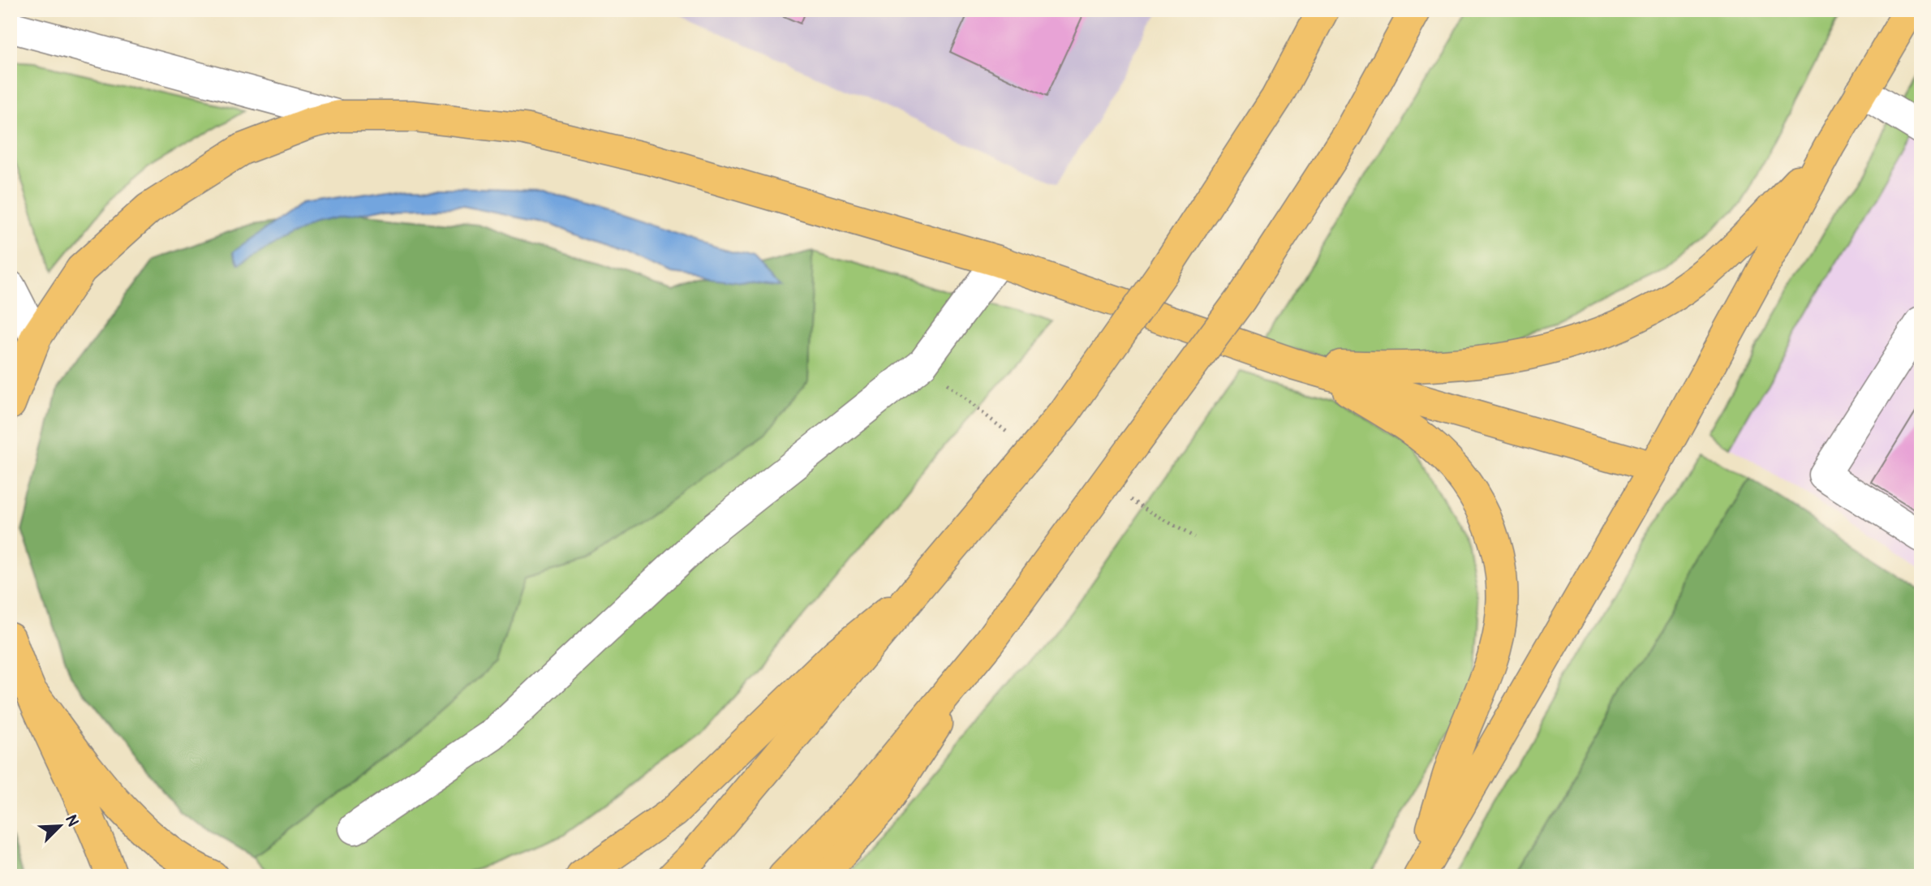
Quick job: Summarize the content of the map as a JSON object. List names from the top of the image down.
{
  "north": "top right"
}
